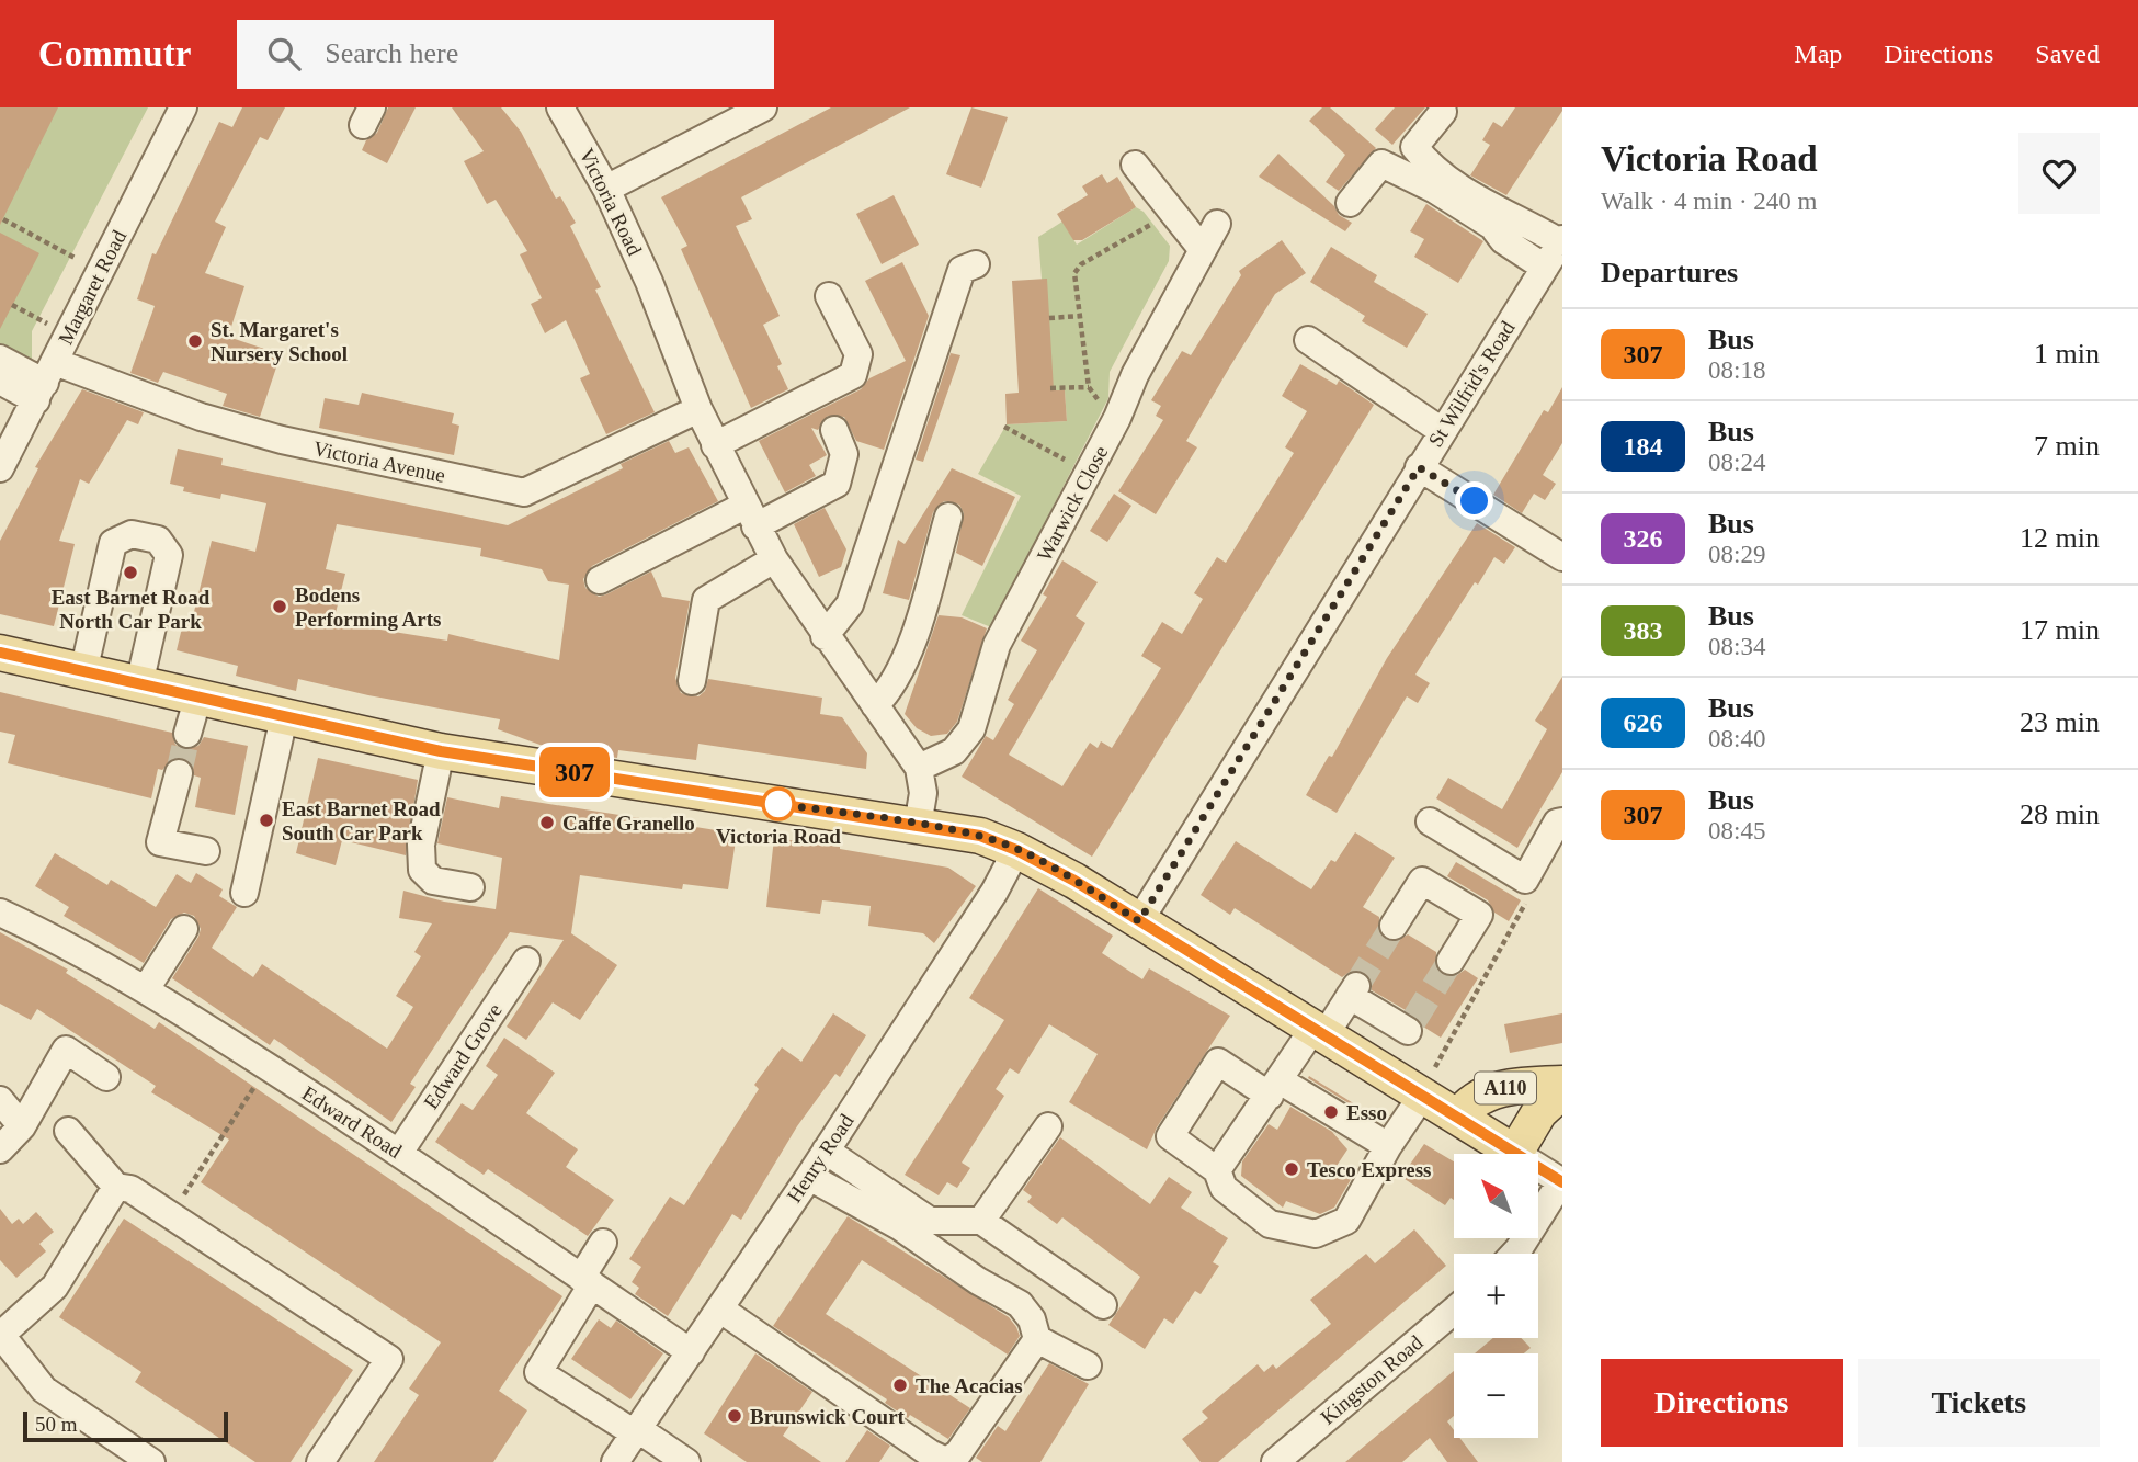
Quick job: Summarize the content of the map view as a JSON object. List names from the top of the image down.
{
  "streets": {
    "main road": ["A110"],
    "street": [
      "Victoria Road",
      "Margaret Road",
      "St Wilfrid's Road",
      "Victoria Avenue",
      "Warwick Close",
      "Edward Grove",
      "Edward Road",
      "Henry Road",
      "Kingston Road"
    ]
  },
  "crossings": [
    ["Victoria Road", "Victoria Avenue"],
    ["Victoria Road", "Warwick Close"],
    ["Margaret Road", "Victoria Avenue"],
    ["St Wilfrid's Road", "A110"],
    ["Edward Grove", "Edward Road"],
    ["A110", "Henry Road"],
    ["Edward Road", "Henry Road"]
  ],
  "places": [
    "St. Margaret's Nursery School",
    "East Barnet Road North Car Park",
    "Bodens Performing Arts",
    "Victoria Road",
    "East Barnet Road South Car Park",
    "Caffe Granello",
    "Esso",
    "Tesco Express",
    "The Acacias",
    "Brunswick Court"
  ],
  "lines": ["bus line 307"],
  "scale_bar": "50 m",
  "north": "top left",
  "page": {
    "header": "Commutr",
    "search": "Search here",
    "nav": ["Map", "Directions", "Saved"],
    "on_map": "307",
    "heading": [
      ["Victoria Road", "Walk · 4 min · 240 m"],
      "Departures"
    ],
    "list": [
      {
        "mark": "307",
        "name": "Bus",
        "note": "08:18",
        "value": "1 min"
      },
      {
        "mark": "184",
        "name": "Bus",
        "note": "08:24",
        "value": "7 min"
      },
      {
        "mark": "326",
        "name": "Bus",
        "note": "08:29",
        "value": "12 min"
      },
      {
        "mark": "383",
        "name": "Bus",
        "note": "08:34",
        "value": "17 min"
      },
      {
        "mark": "626",
        "name": "Bus",
        "note": "08:40",
        "value": "23 min"
      },
      {
        "mark": "307",
        "name": "Bus",
        "note": "08:45",
        "value": "28 min"
      }
    ],
    "map_buttons": ["+", "−"],
    "buttons": ["Directions", "Tickets"],
    "scale": "50 m"
  }
}
